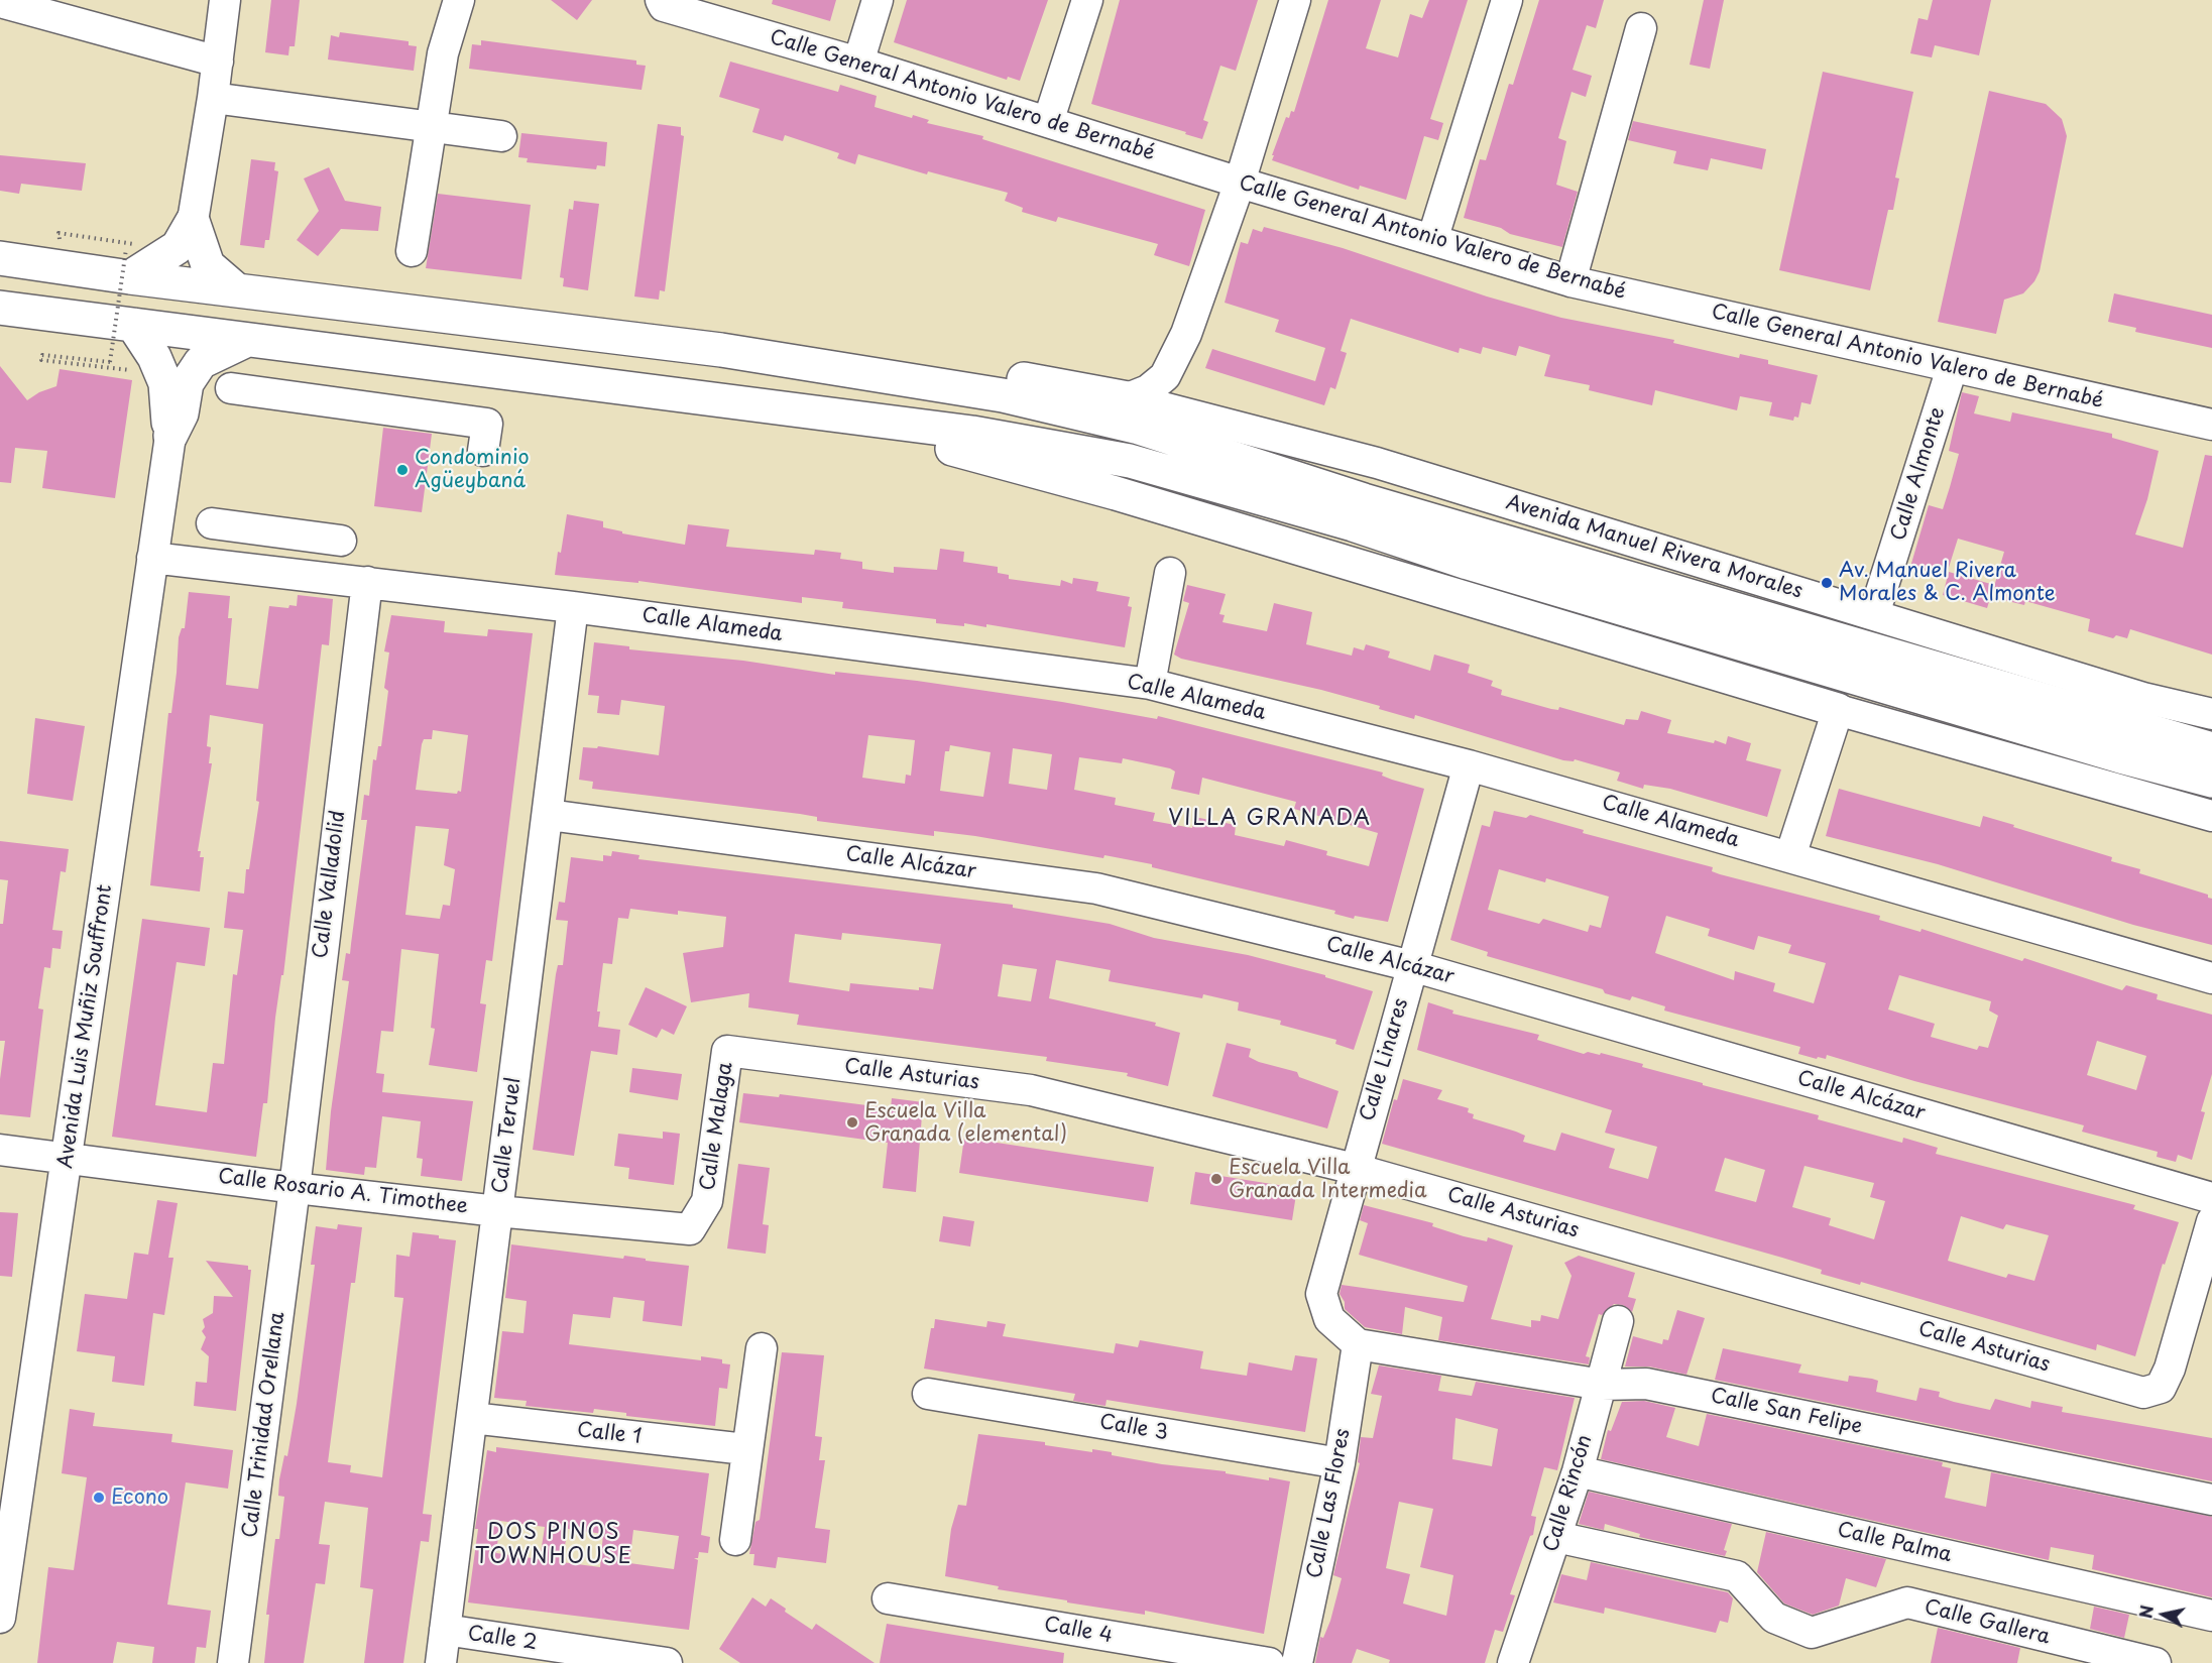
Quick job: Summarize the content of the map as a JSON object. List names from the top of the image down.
{
  "streets": {
    "street": [
      "Calle General Antonio Valero de Bernabé",
      "Calle Almonte",
      "Avenida Manuel Rivera Morales",
      "Calle Alameda",
      "Calle Alcázar",
      "Calle Valladolid",
      "Avenida Luis Muñiz Souffront",
      "Calle Linares",
      "Calle Asturias",
      "Calle Malaga",
      "Calle Teruel",
      "Calle Rosario A. Timothee",
      "Calle San Felipe",
      "Calle Trinidad Orellana",
      "Calle 3",
      "Calle 1",
      "Calle Rincón",
      "Calle Las Flores",
      "Calle Palma",
      "Calle Gallera",
      "Calle 4",
      "Calle 2"
    ]
  },
  "crossings": [
    ["Calle General Antonio Valero de Bernabé", "Calle Almonte"],
    ["Calle Almonte", "Avenida Manuel Rivera Morales"],
    ["Calle Alameda", "Calle Valladolid"],
    ["Calle Alameda", "Avenida Luis Muñiz Souffront"],
    ["Calle Alameda", "Calle Linares"],
    ["Calle Alameda", "Calle Teruel"],
    ["Calle Alcázar", "Calle Linares"],
    ["Calle Alcázar", "Calle Teruel"],
    ["Calle Valladolid", "Calle Rosario A. Timothee"],
    ["Calle Valladolid", "Calle Trinidad Orellana"],
    ["Avenida Luis Muñiz Souffront", "Calle Rosario A. Timothee"],
    ["Calle Linares", "Calle Asturias"],
    ["Calle Linares", "Calle San Felipe"],
    ["Calle Linares", "Calle Las Flores"],
    ["Calle Asturias", "Calle Malaga"],
    ["Calle Malaga", "Calle Rosario A. Timothee"],
    ["Calle Teruel", "Calle Rosario A. Timothee"],
    ["Calle Teruel", "Calle 1"],
    ["Calle Teruel", "Calle 2"],
    ["Calle Rosario A. Timothee", "Calle Trinidad Orellana"],
    ["Calle San Felipe", "Calle Rincón"],
    ["Calle San Felipe", "Calle Las Flores"],
    ["Calle 3", "Calle Las Flores"],
    ["Calle Rincón", "Calle Palma"],
    ["Calle Rincón", "Calle Gallera"]
  ],
  "districts": ["VILLA GRANADA", "DOS PINOS TOWNHOUSE"],
  "places": [
    "Condominio Agüeybaná",
    "Av. Manuel Rivera Morales & C. Almonte",
    "Escuela Villa Granada (elemental)",
    "Escuela Villa Granada Intermedia",
    "Econo"
  ],
  "north": "left"
}
